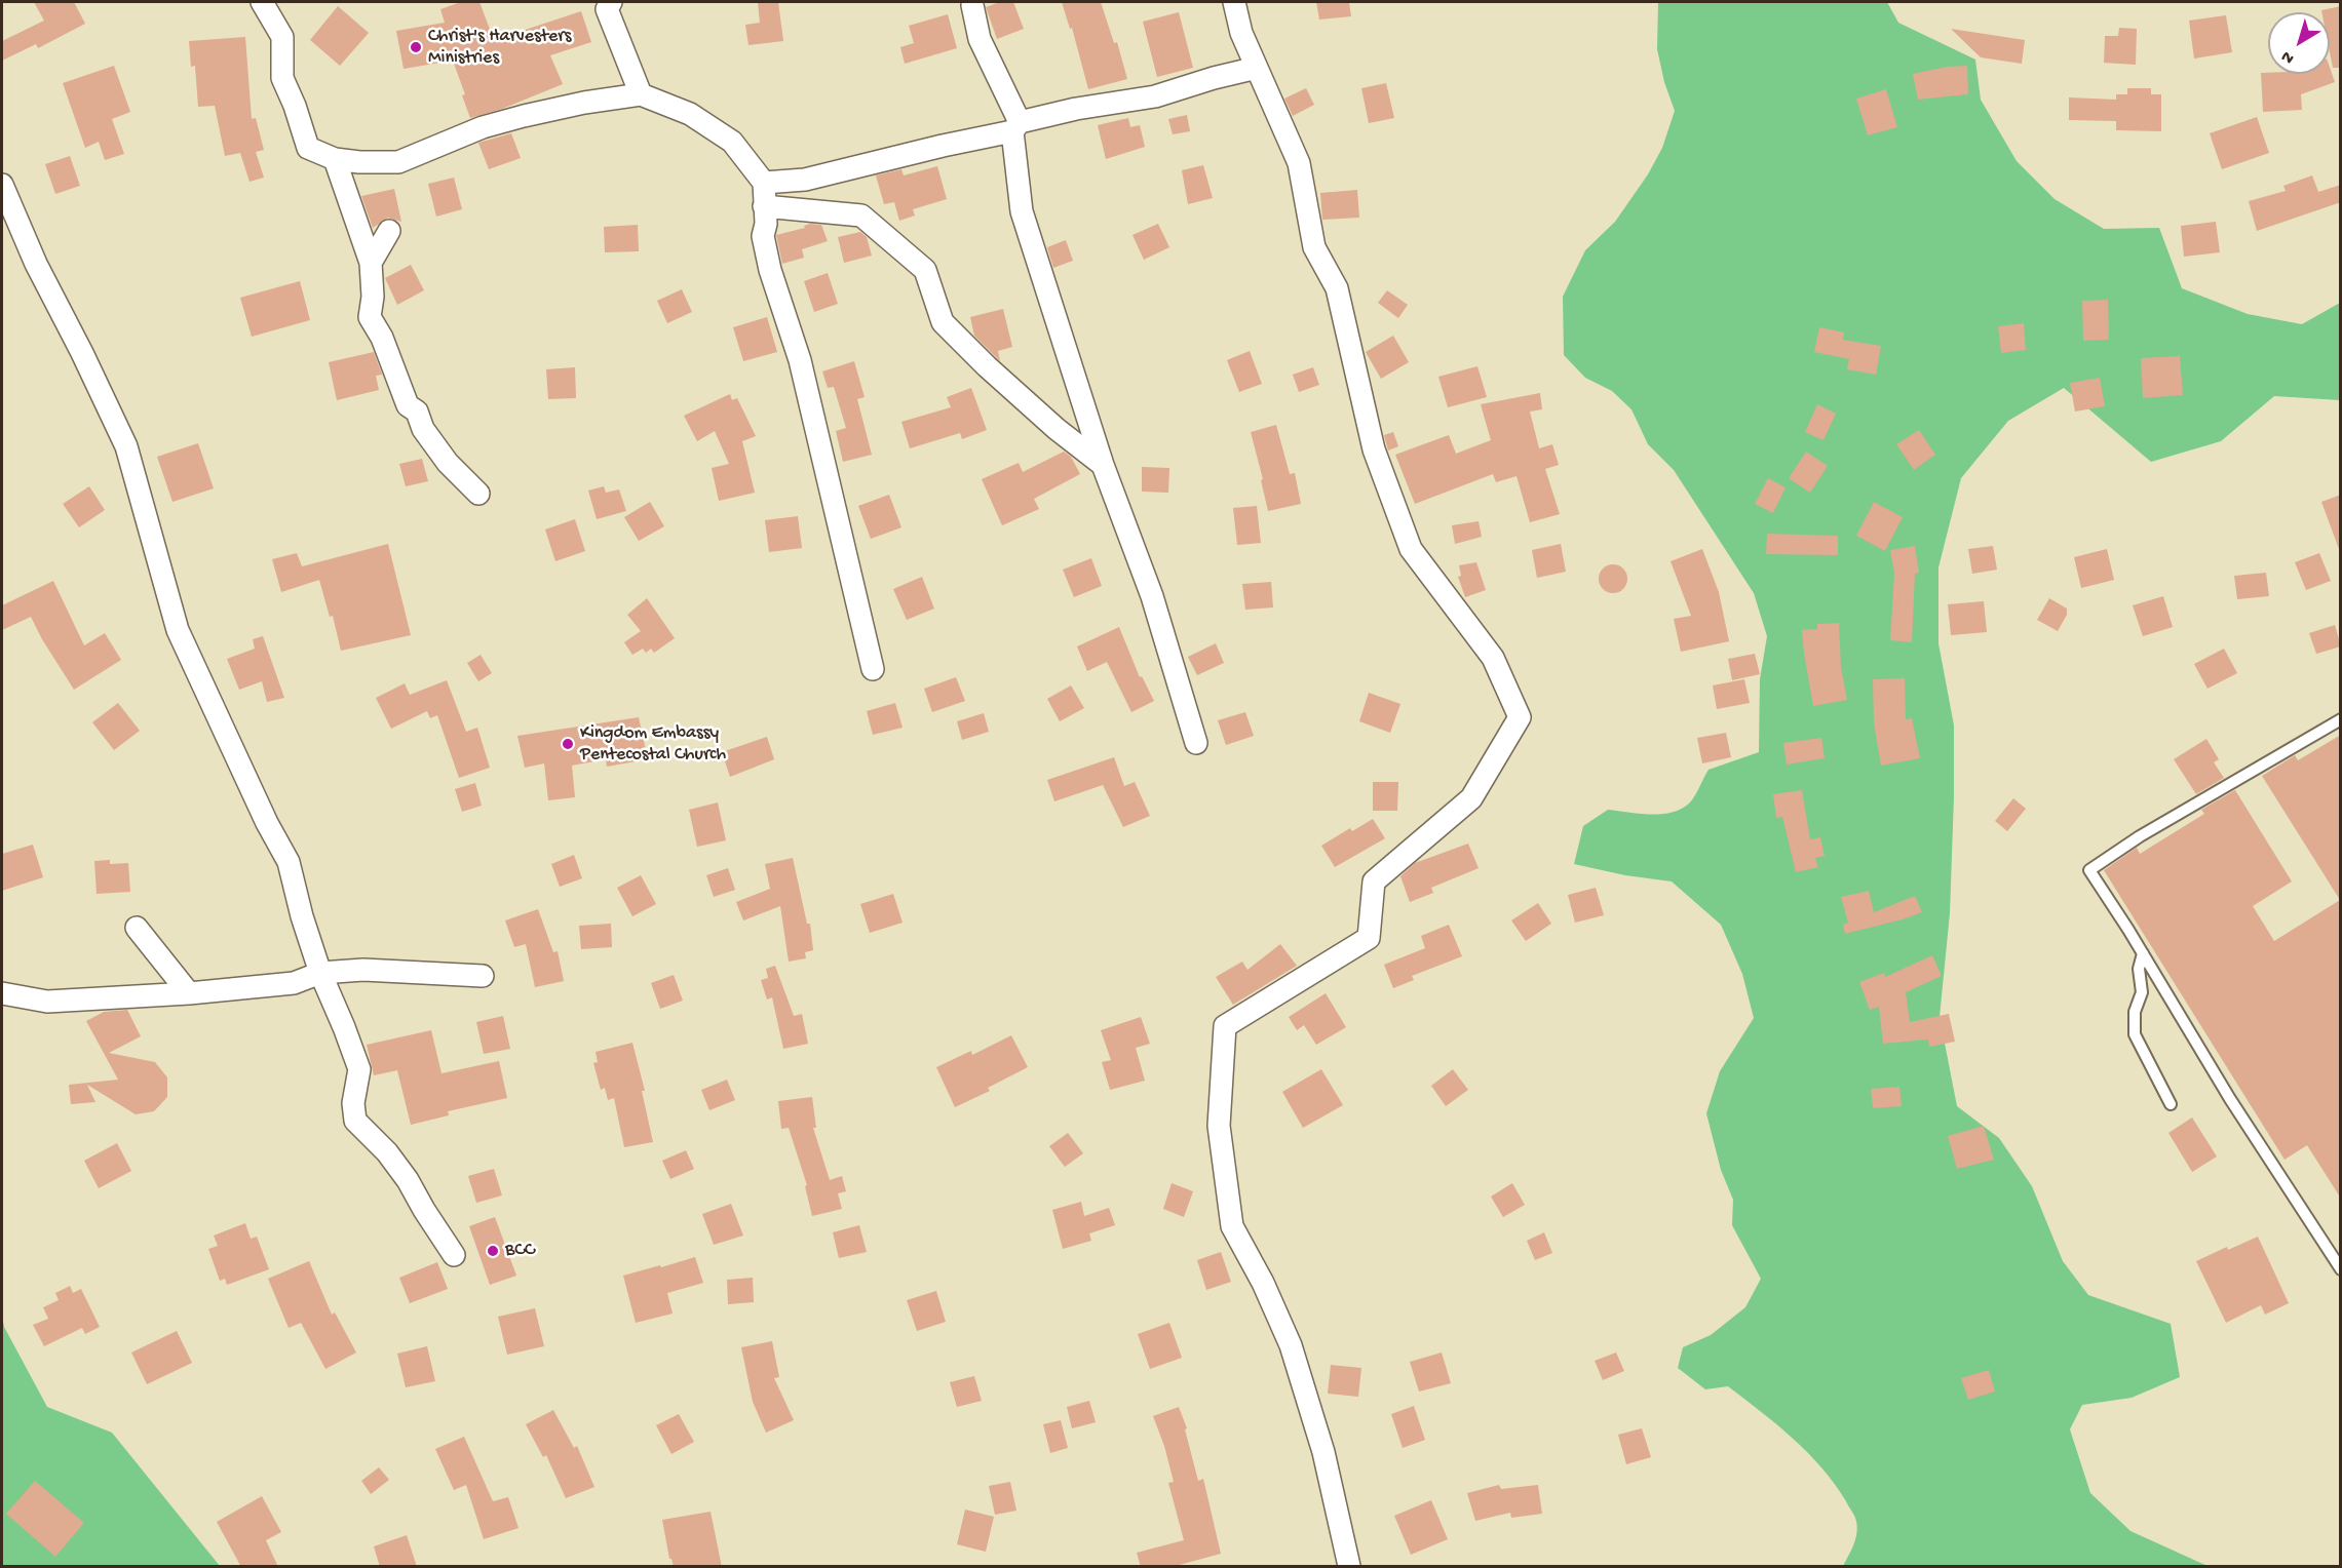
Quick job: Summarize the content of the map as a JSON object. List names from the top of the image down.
{
  "places": ["Christ's Harvesters Ministries", "Kingdom Embassy Pentecostal Church", "BCC"],
  "north": "bottom left"
}
